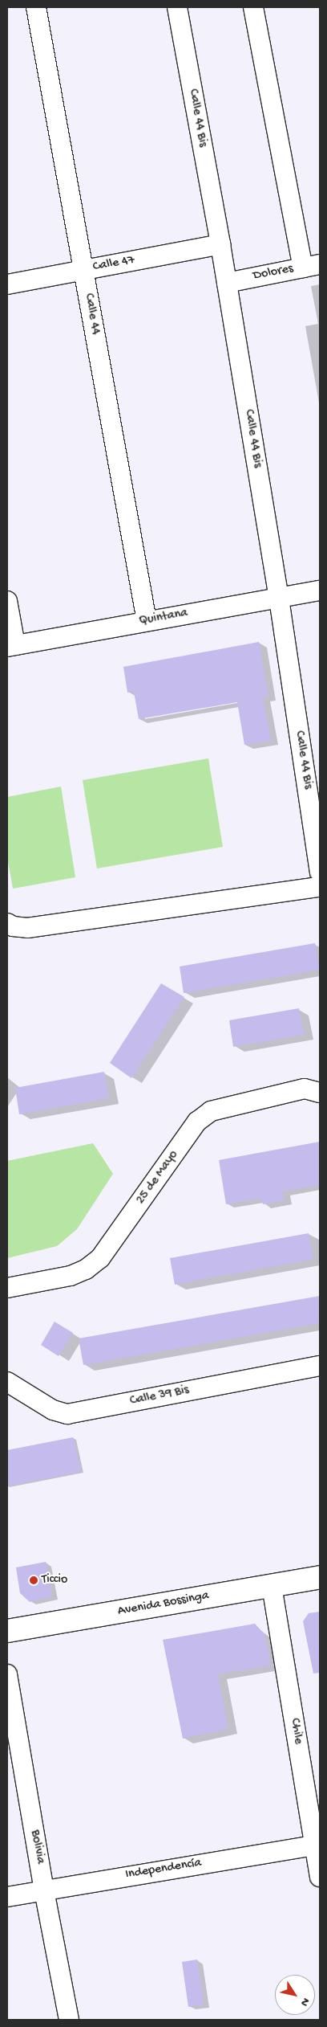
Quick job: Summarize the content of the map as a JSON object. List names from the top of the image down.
{
  "streets": {
    "main road": ["Avenida Bossinga"],
    "street": [
      "Calle 44 Bis",
      "Calle 47",
      "Dolores",
      "Calle 44",
      "Quintana",
      "25 de Mayo",
      "Calle 39 Bis",
      "Chile",
      "Bolivia",
      "Independencía"
    ]
  },
  "crossings": [
    ["Calle 44 Bis", "Calle 47"],
    ["Calle 44 Bis", "Dolores"],
    ["Calle 44 Bis", "Quintana"],
    ["Calle 47", "Calle 44"],
    ["Calle 44", "Quintana"],
    ["Avenida Bossinga", "Chile"],
    ["Chile", "Independencía"],
    ["Bolivia", "Independencía"]
  ],
  "places": ["Ticcio"],
  "north": "bottom right"
}
